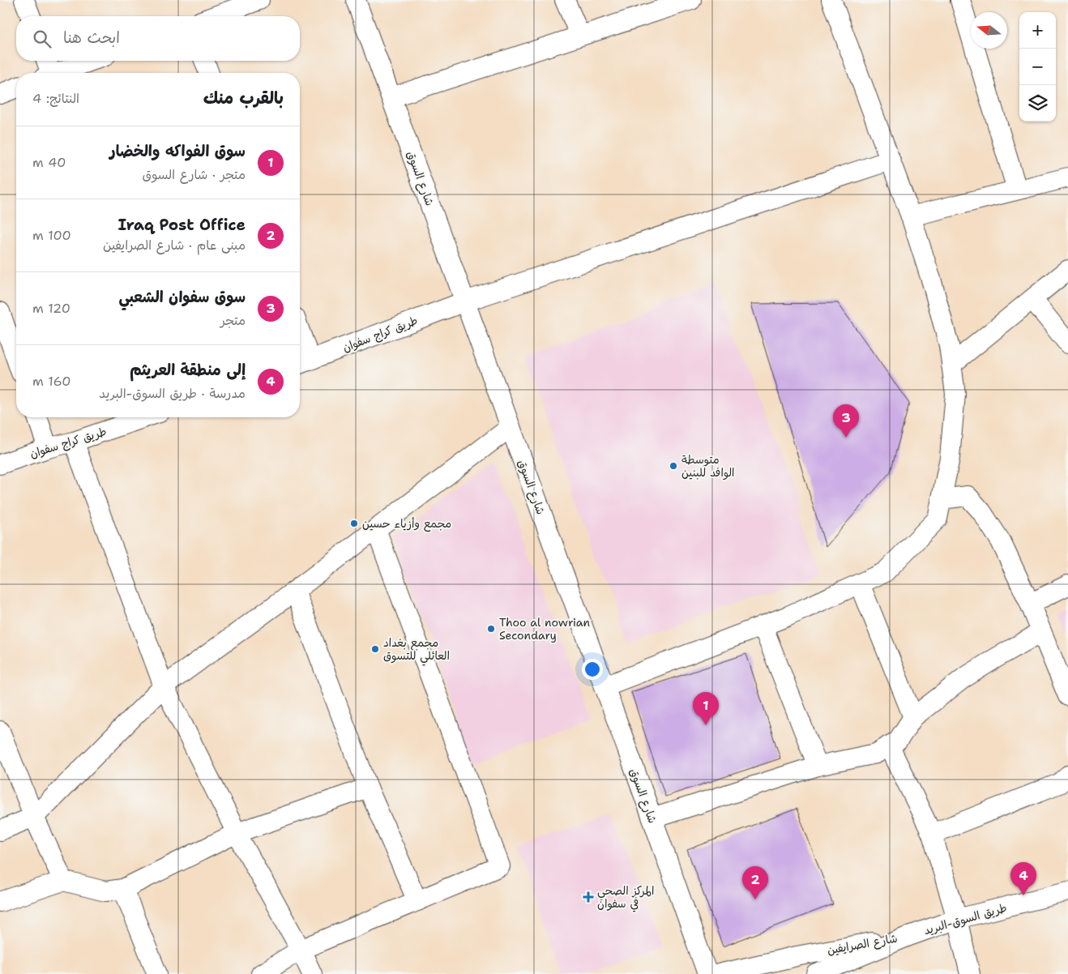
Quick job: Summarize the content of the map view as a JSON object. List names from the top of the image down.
{
  "streets": {
    "street": [
      "شارع السوق",
      "طريق كراج سفوان",
      "طريق السوق-البريد",
      "شارع الصرايفين"
    ]
  },
  "crossings": [
    ["شارع السوق", "طريق كراج سفوان"],
    ["طريق السوق-البريد", "شارع الصرايفين"]
  ],
  "places": {
    "other": [
      "متوسطة الوافد للبنين",
      "مجمع وأزياء حسين",
      "Thoo al nowrian Secondary",
      "مجمع بغداد العائلي للتسوق"
    ],
    "health": ["المركز الصحي في سفوان"]
  },
  "north": "left",
  "page": {
    "map_buttons": ["+", "−"],
    "search": "ابحث هنا",
    "heading": ["بالقرب منك", "النتائج: 4"],
    "list": [
      {
        "mark": "1",
        "name": "سوق الفواكه والخضار",
        "note": "متجر · شارع السوق",
        "value": "40 m"
      },
      {
        "mark": "2",
        "name": "Iraq Post Office",
        "note": "مبنى عام · شارع الصرايفين",
        "value": "100 m"
      },
      {
        "mark": "3",
        "name": "سوق سفوان الشعبي",
        "note": "متجر",
        "value": "120 m"
      },
      {
        "mark": "4",
        "name": "إلى منطقة العريثم",
        "note": "مدرسة · طريق السوق-البريد",
        "value": "160 m"
      }
    ],
    "pins": [
      "3",
      "1",
      "4",
      "2"
    ]
  }
}
